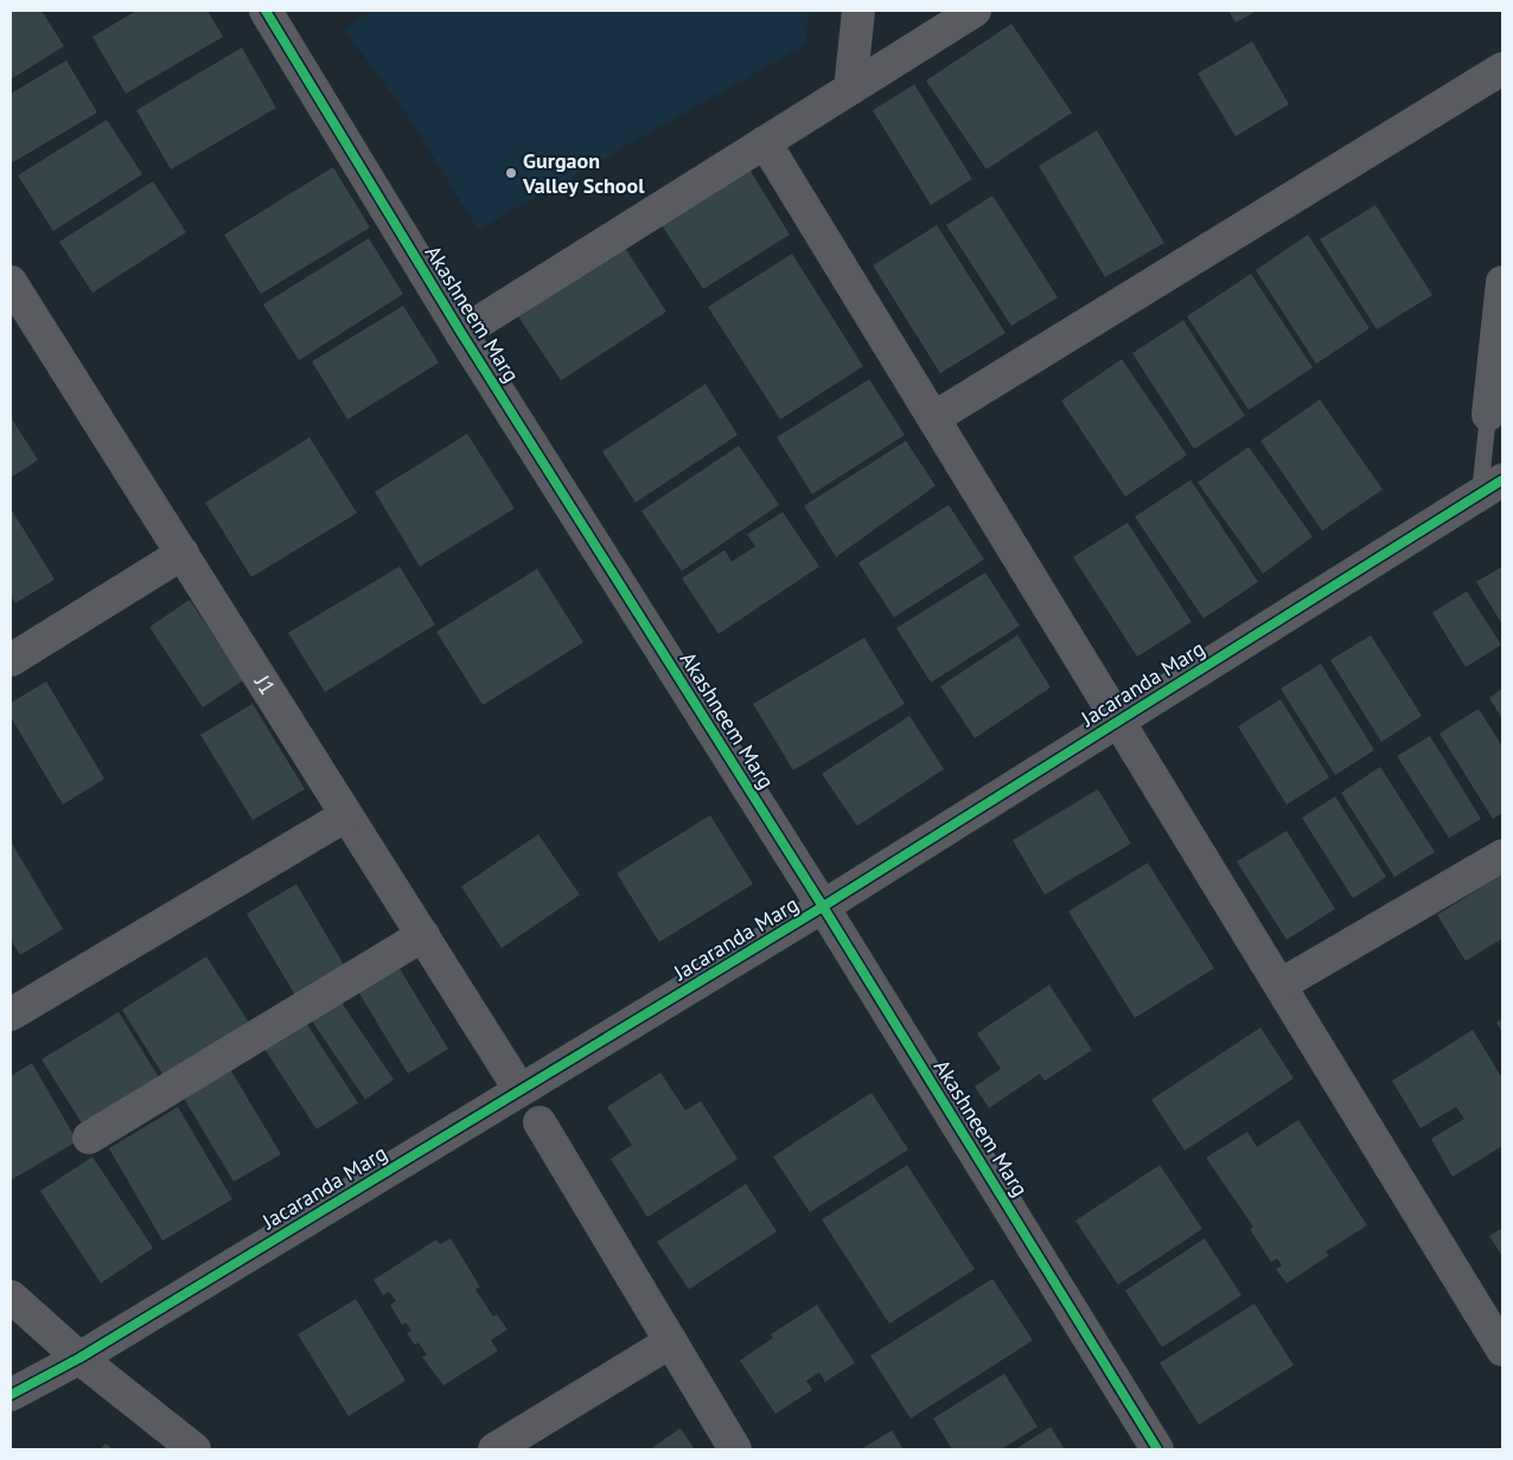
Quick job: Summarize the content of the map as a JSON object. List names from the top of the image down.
{
  "streets": {
    "street": ["Akashneem Marg", "Jacaranda Marg", "J1"]
  },
  "crossings": [
    ["Akashneem Marg", "Jacaranda Marg"],
    ["Jacaranda Marg", "J1"]
  ],
  "places": ["Gurgaon Valley School"]
}
